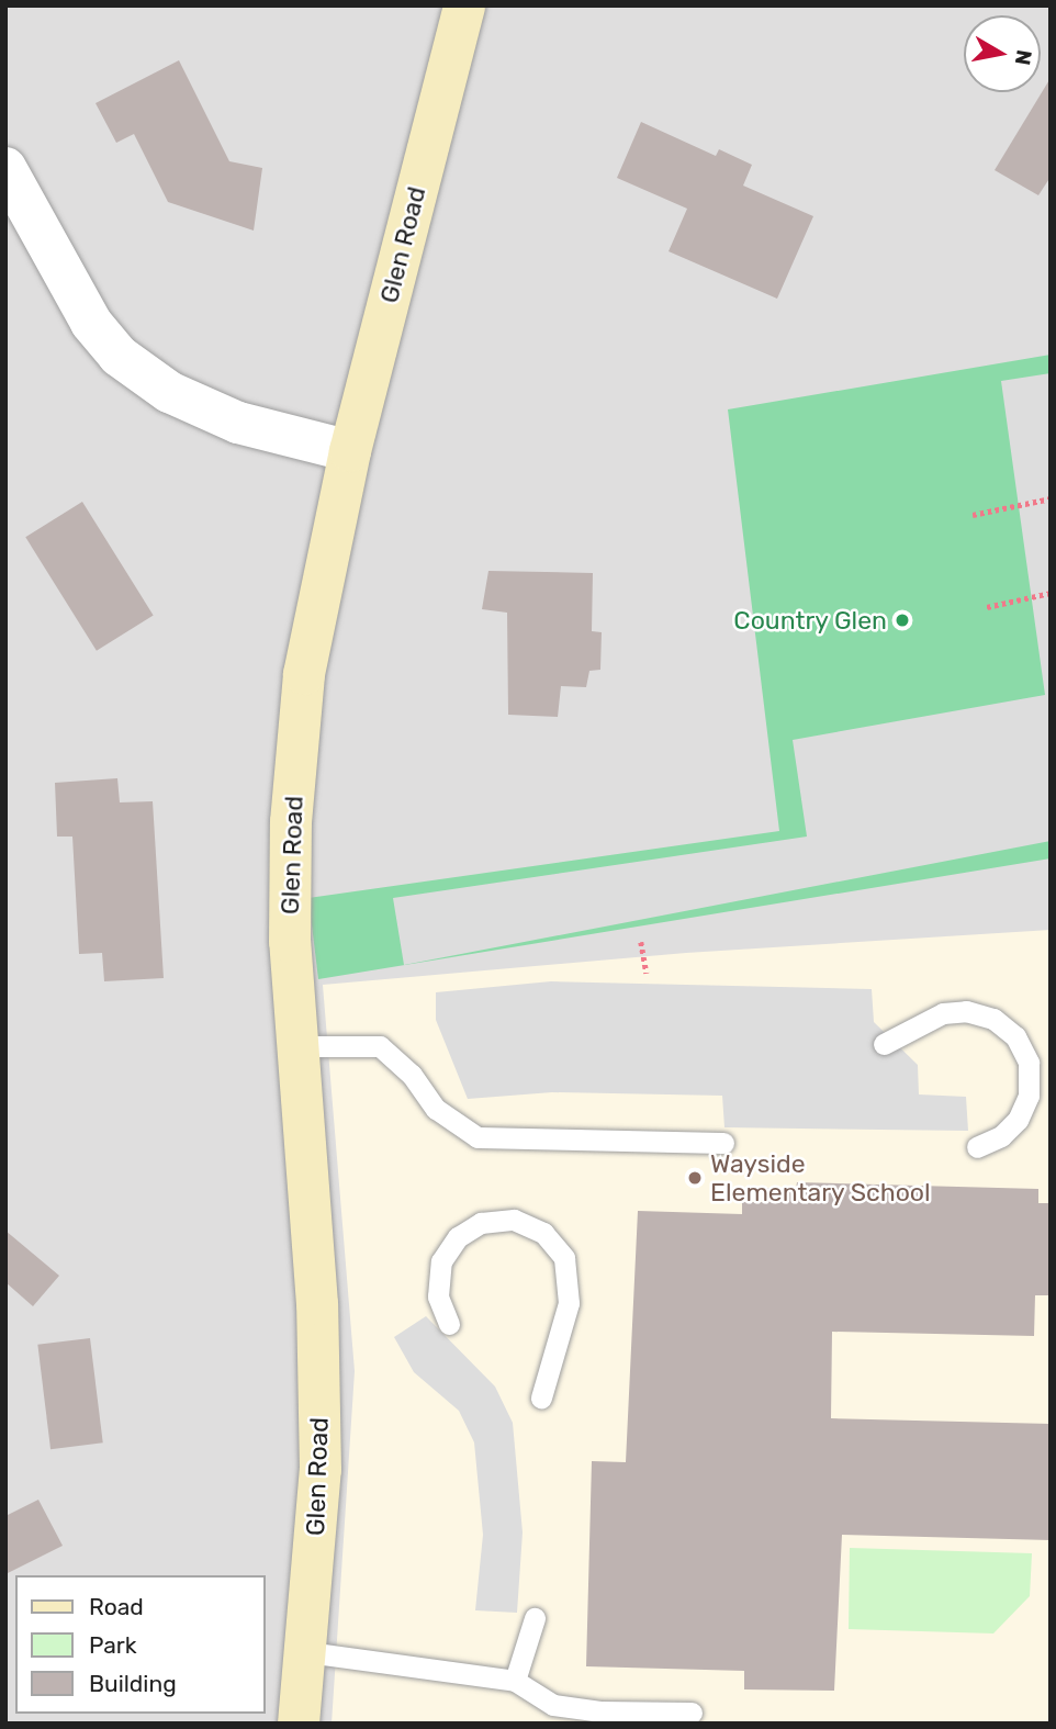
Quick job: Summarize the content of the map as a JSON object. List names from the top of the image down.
{
  "streets": {
    "main road": ["Glen Road"]
  },
  "places": ["Country Glen", "Wayside Elementary School"],
  "legend": ["Road", "Park", "Building"],
  "north": "right"
}
